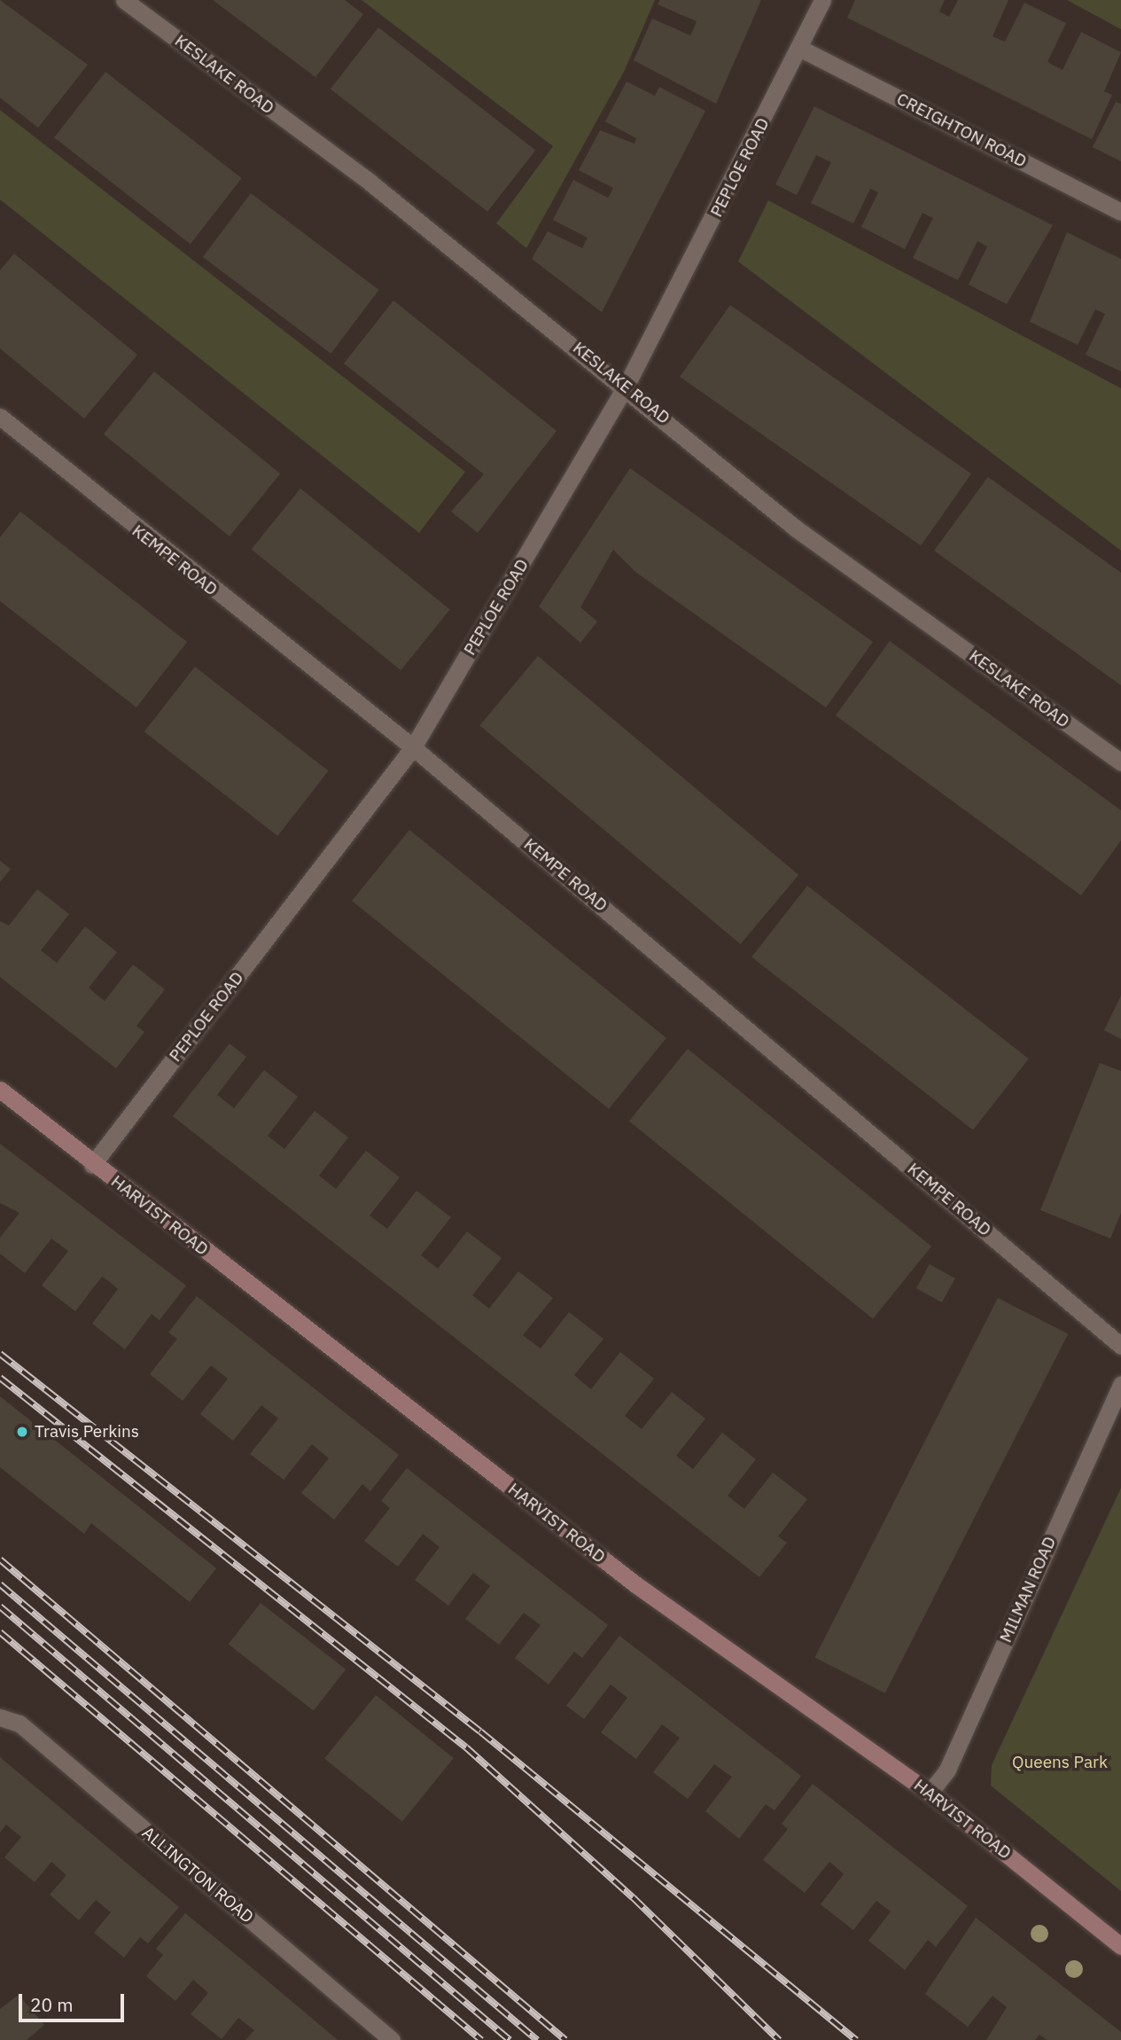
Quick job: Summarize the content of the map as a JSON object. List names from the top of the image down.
{
  "streets": {
    "main road": ["HARVIST ROAD"],
    "street": [
      "KESLAKE ROAD",
      "CREIGHTON ROAD",
      "PEPLOE ROAD",
      "KEMPE ROAD",
      "MILMAN ROAD",
      "ALLINGTON ROAD"
    ]
  },
  "crossings": [
    ["KESLAKE ROAD", "PEPLOE ROAD"],
    ["CREIGHTON ROAD", "PEPLOE ROAD"],
    ["PEPLOE ROAD", "KEMPE ROAD"],
    ["PEPLOE ROAD", "HARVIST ROAD"],
    ["HARVIST ROAD", "MILMAN ROAD"]
  ],
  "parks": ["Queens Park"],
  "places": ["Travis Perkins"],
  "scale_bar": "20 m"
}
